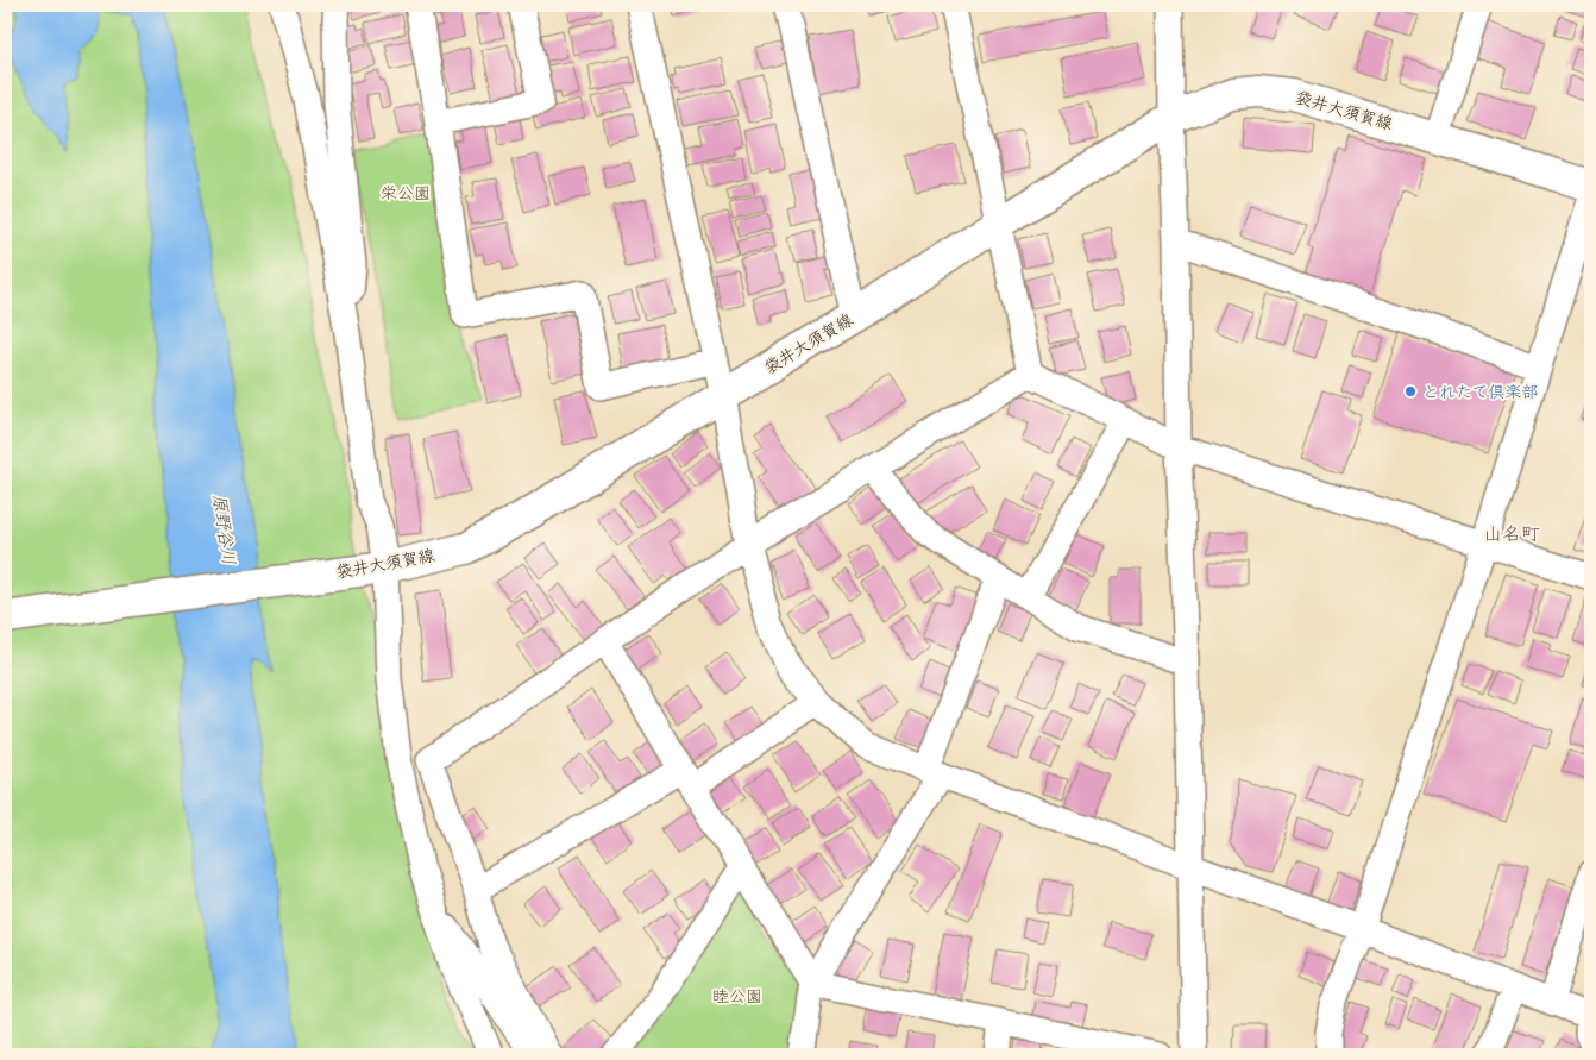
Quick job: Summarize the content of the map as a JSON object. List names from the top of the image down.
{
  "streets": {
    "main road": ["袋井大須賀線"]
  },
  "districts": ["山名町"],
  "water": ["原野谷川"],
  "parks": ["栄公園", "睦公園"],
  "places": ["とれたて倶楽部"]
}
